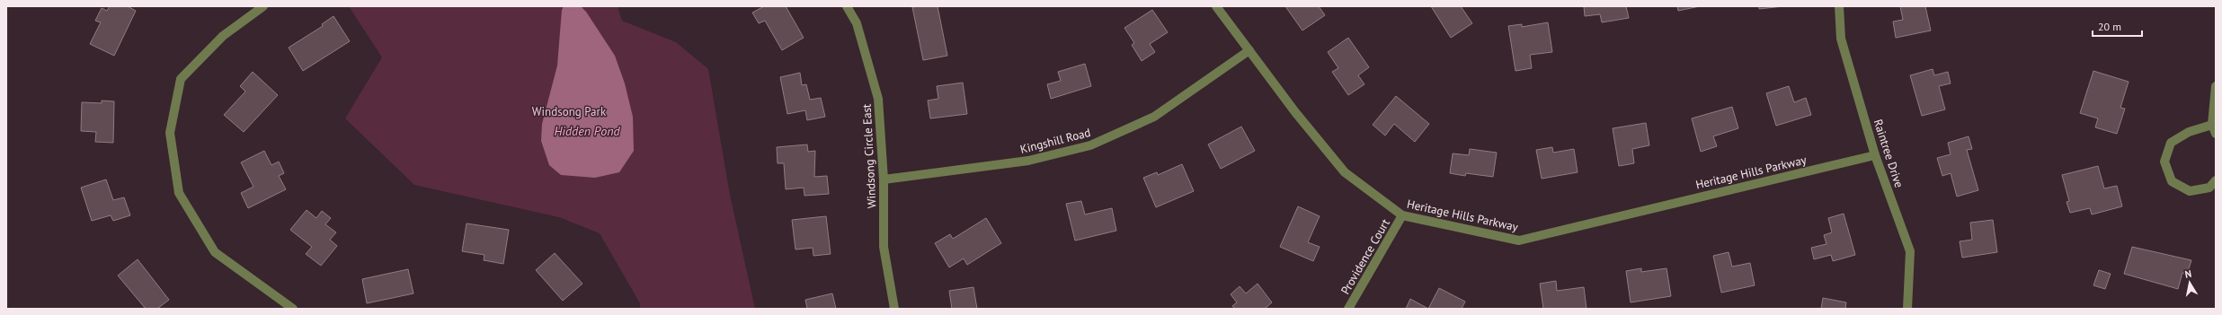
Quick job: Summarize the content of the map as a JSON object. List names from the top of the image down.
{
  "streets": {
    "street": [
      "Kingshill Road",
      "Raintree Drive",
      "Windsong Circle East",
      "Heritage Hills Parkway",
      "Providence Court"
    ]
  },
  "crossings": [
    ["Kingshill Road", "Windsong Circle East"],
    ["Kingshill Road", "Heritage Hills Parkway"],
    ["Raintree Drive", "Heritage Hills Parkway"],
    ["Heritage Hills Parkway", "Providence Court"]
  ],
  "water": ["Hidden Pond"],
  "parks": ["Windsong Park"],
  "scale_bar": "20 m",
  "north": "top"
}
